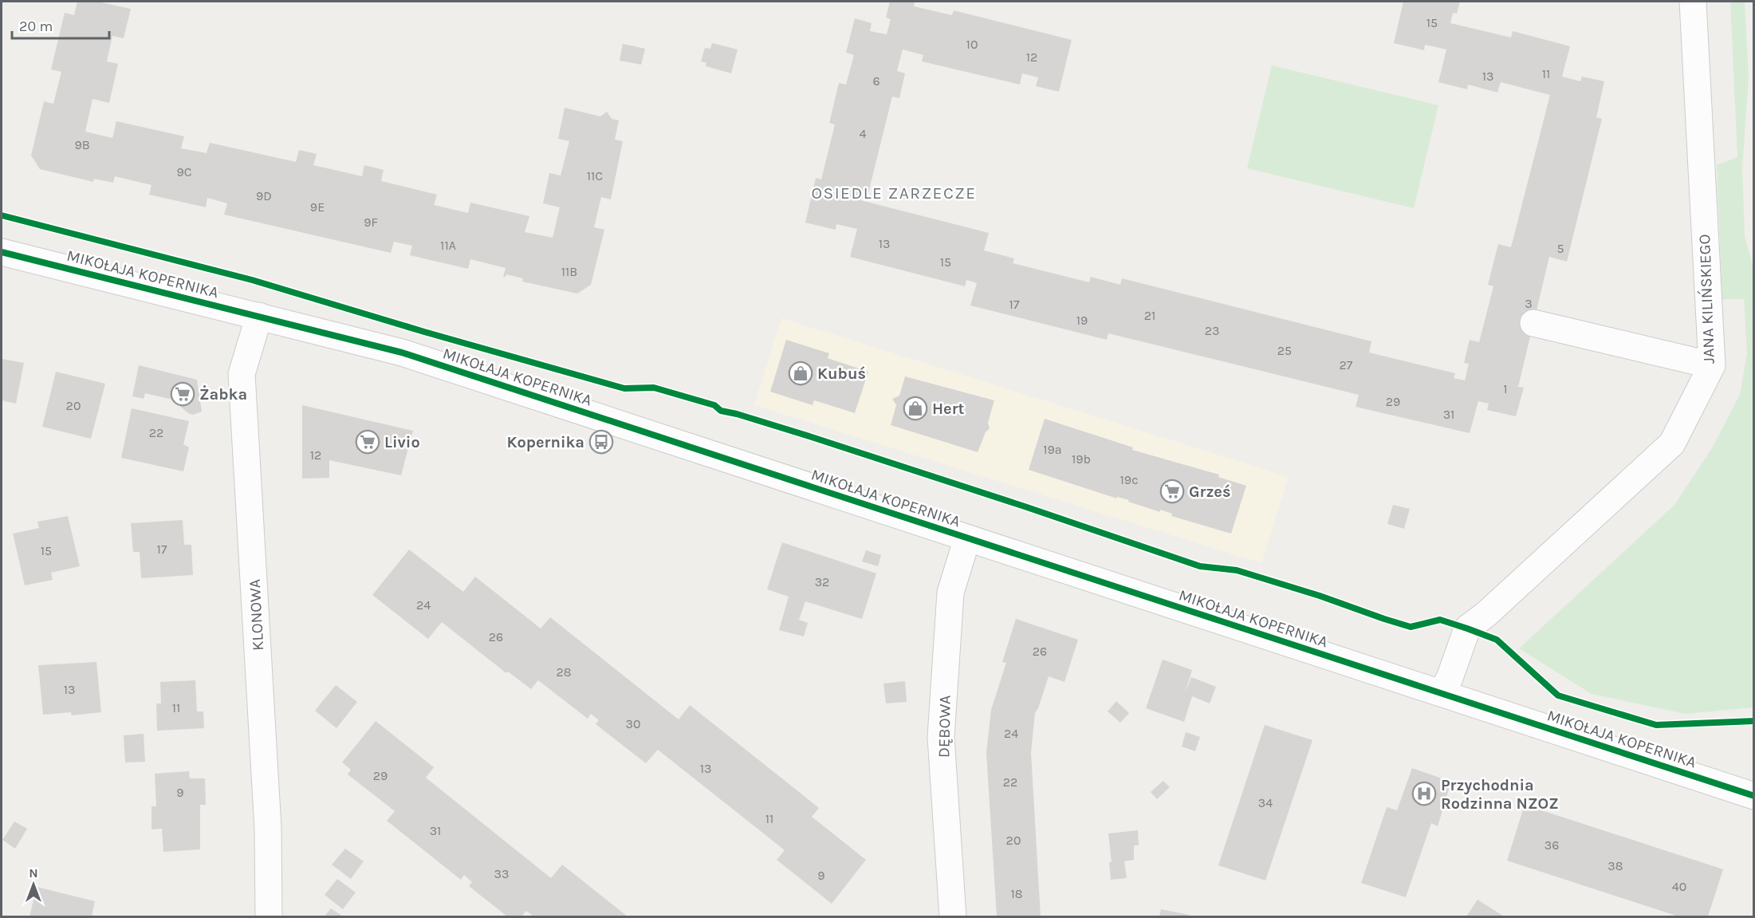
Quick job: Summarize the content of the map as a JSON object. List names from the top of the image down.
{
  "streets": {
    "street": [
      "MIKOŁAJA KOPERNIKA",
      "JANA KILIŃSKIEGO",
      "KLONOWA",
      "DĘBOWA"
    ]
  },
  "crossings": [
    ["MIKOŁAJA KOPERNIKA", "JANA KILIŃSKIEGO"],
    ["MIKOŁAJA KOPERNIKA", "KLONOWA"],
    ["MIKOŁAJA KOPERNIKA", "DĘBOWA"]
  ],
  "districts": ["OSIEDLE ZARZECZE"],
  "places": {
    "shop": ["Kubuś", "Hert"],
    "supermarket": ["Żabka", "Livio", "Grześ"],
    "bus stop": ["Kopernika"],
    "hospital": ["Przychodnia Rodzinna NZOZ"]
  },
  "house_numbers": [
    "15",
    "10",
    "12",
    "11",
    "13",
    "6",
    "4",
    "9B",
    "9C",
    "11C",
    "9D",
    "9E",
    "9F",
    "13",
    "11A",
    "5",
    "15",
    "11B",
    "3",
    "17",
    "21",
    "19",
    "23",
    "25",
    "27",
    "1",
    "29",
    "20",
    "31",
    "22",
    "19a",
    "12",
    "19b",
    "19c",
    "17",
    "15",
    "32",
    "24",
    "26",
    "26",
    "28",
    "13",
    "11",
    "30",
    "24",
    "13",
    "29",
    "22",
    "9",
    "34",
    "11",
    "31",
    "20",
    "36",
    "38",
    "33",
    "9",
    "40",
    "18"
  ],
  "scale_bar": "20 m",
  "north": "top"
}
